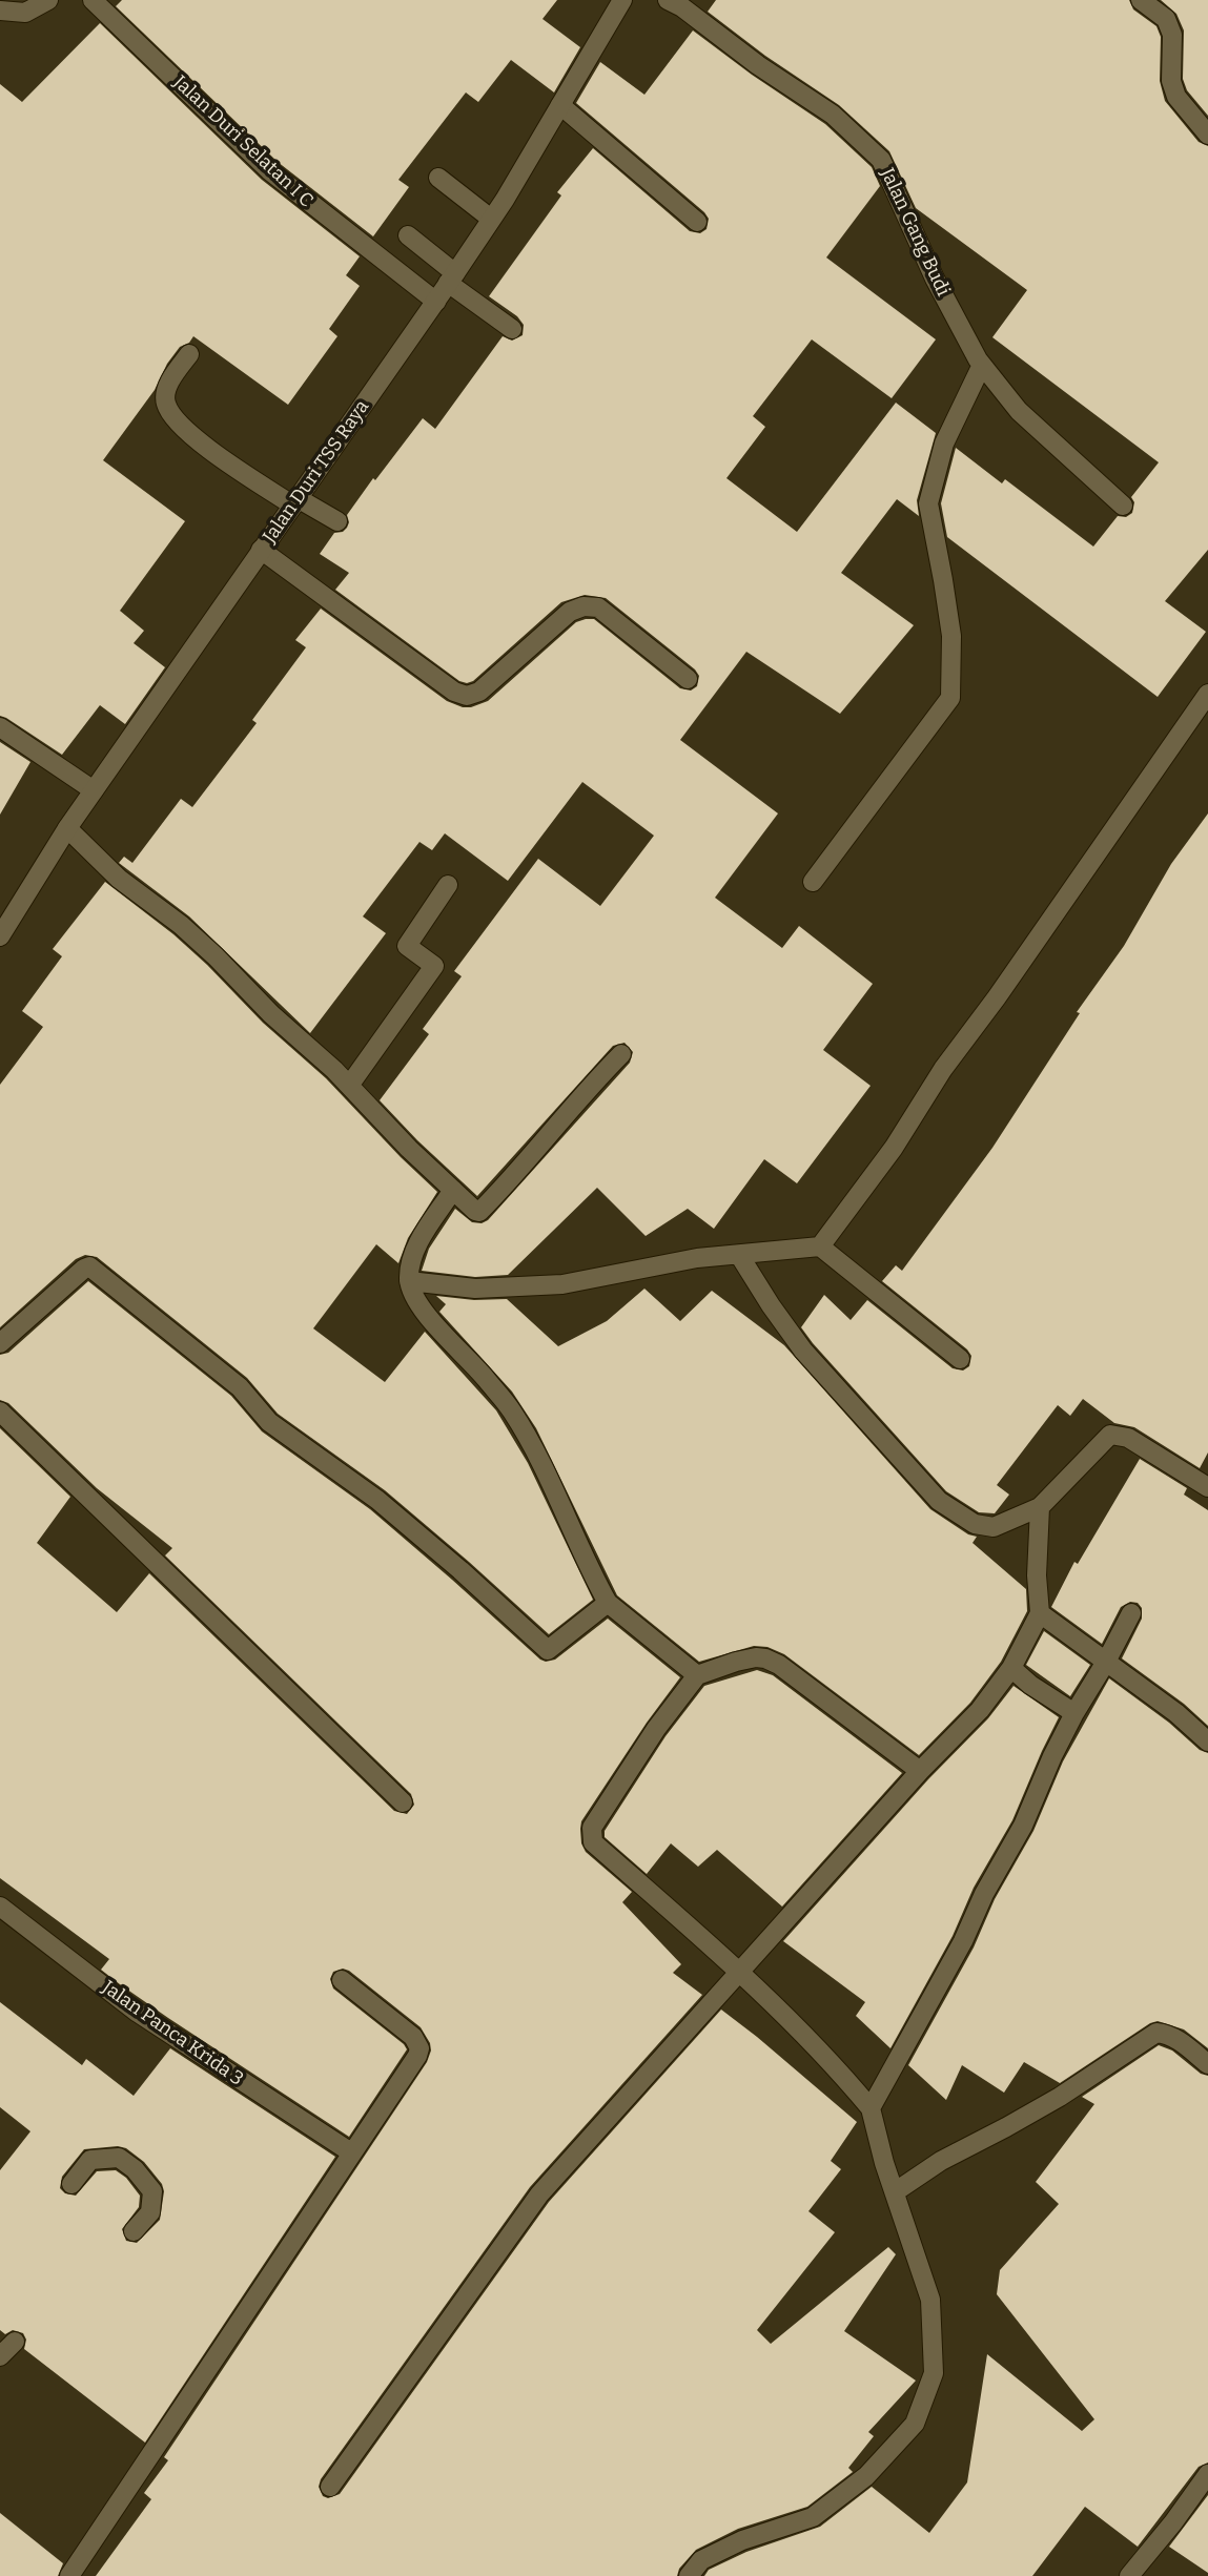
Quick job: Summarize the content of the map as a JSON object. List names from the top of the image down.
{
  "streets": {
    "street": [
      "Jalan Duri Selatan I C",
      "Jalan Gang Budi",
      "Jalan Duri TSS Raya",
      "Jalan Panca Krida 3"
    ]
  },
  "crossings": [
    ["Jalan Duri Selatan I C", "Jalan Duri TSS Raya"]
  ]
}
